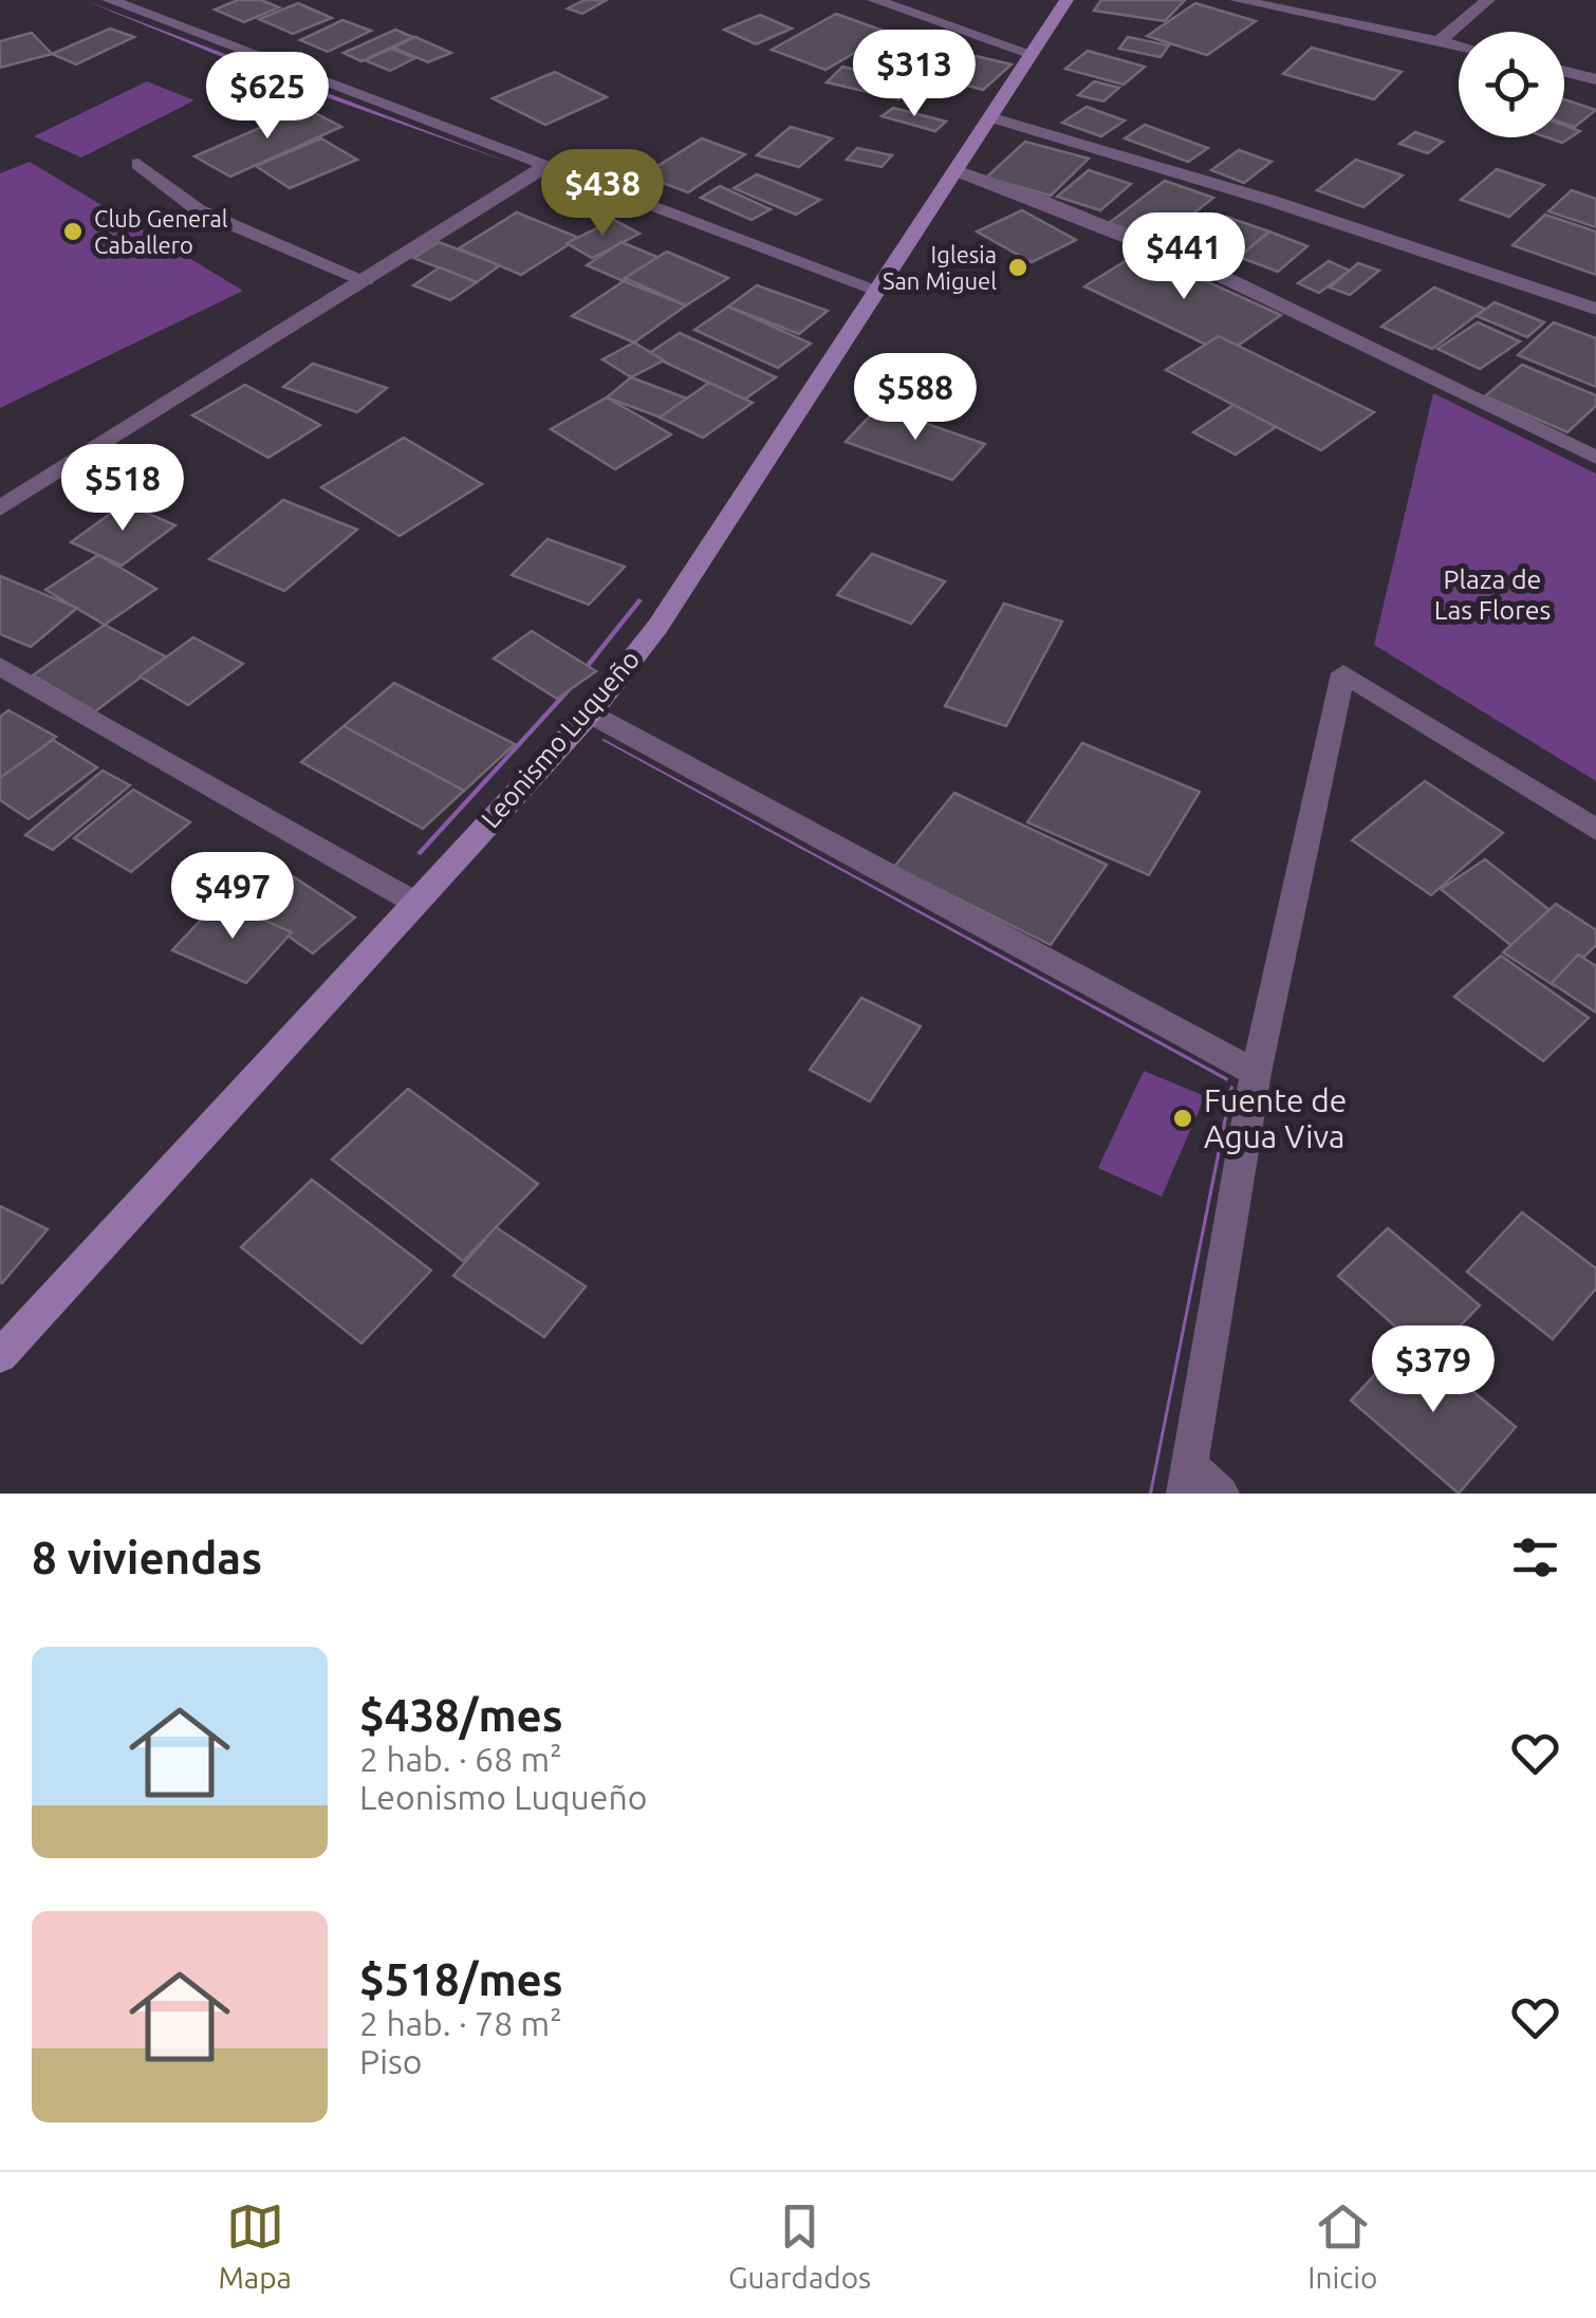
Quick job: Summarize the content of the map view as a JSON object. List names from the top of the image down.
{
  "streets": {
    "street": ["Leonismo Luqueño"]
  },
  "parks": ["Plaza de Las Flores"],
  "places": ["Club General Caballero", "Iglesia San Miguel", "Fuente de Agua Viva"],
  "page": {
    "price": [
      "$313",
      "$625",
      "$438",
      "$441",
      "$588",
      "$518",
      "$497",
      "$379"
    ],
    "heading": "8 viviendas",
    "list": [
      {
        "name": "$438/mes",
        "note": "2 hab. · 68 m² · Leonismo Luqueño"
      },
      {
        "name": "$518/mes",
        "note": "2 hab. · 78 m² · Piso"
      }
    ],
    "tabs": ["Mapa", "Guardados", "Inicio"]
  }
}
